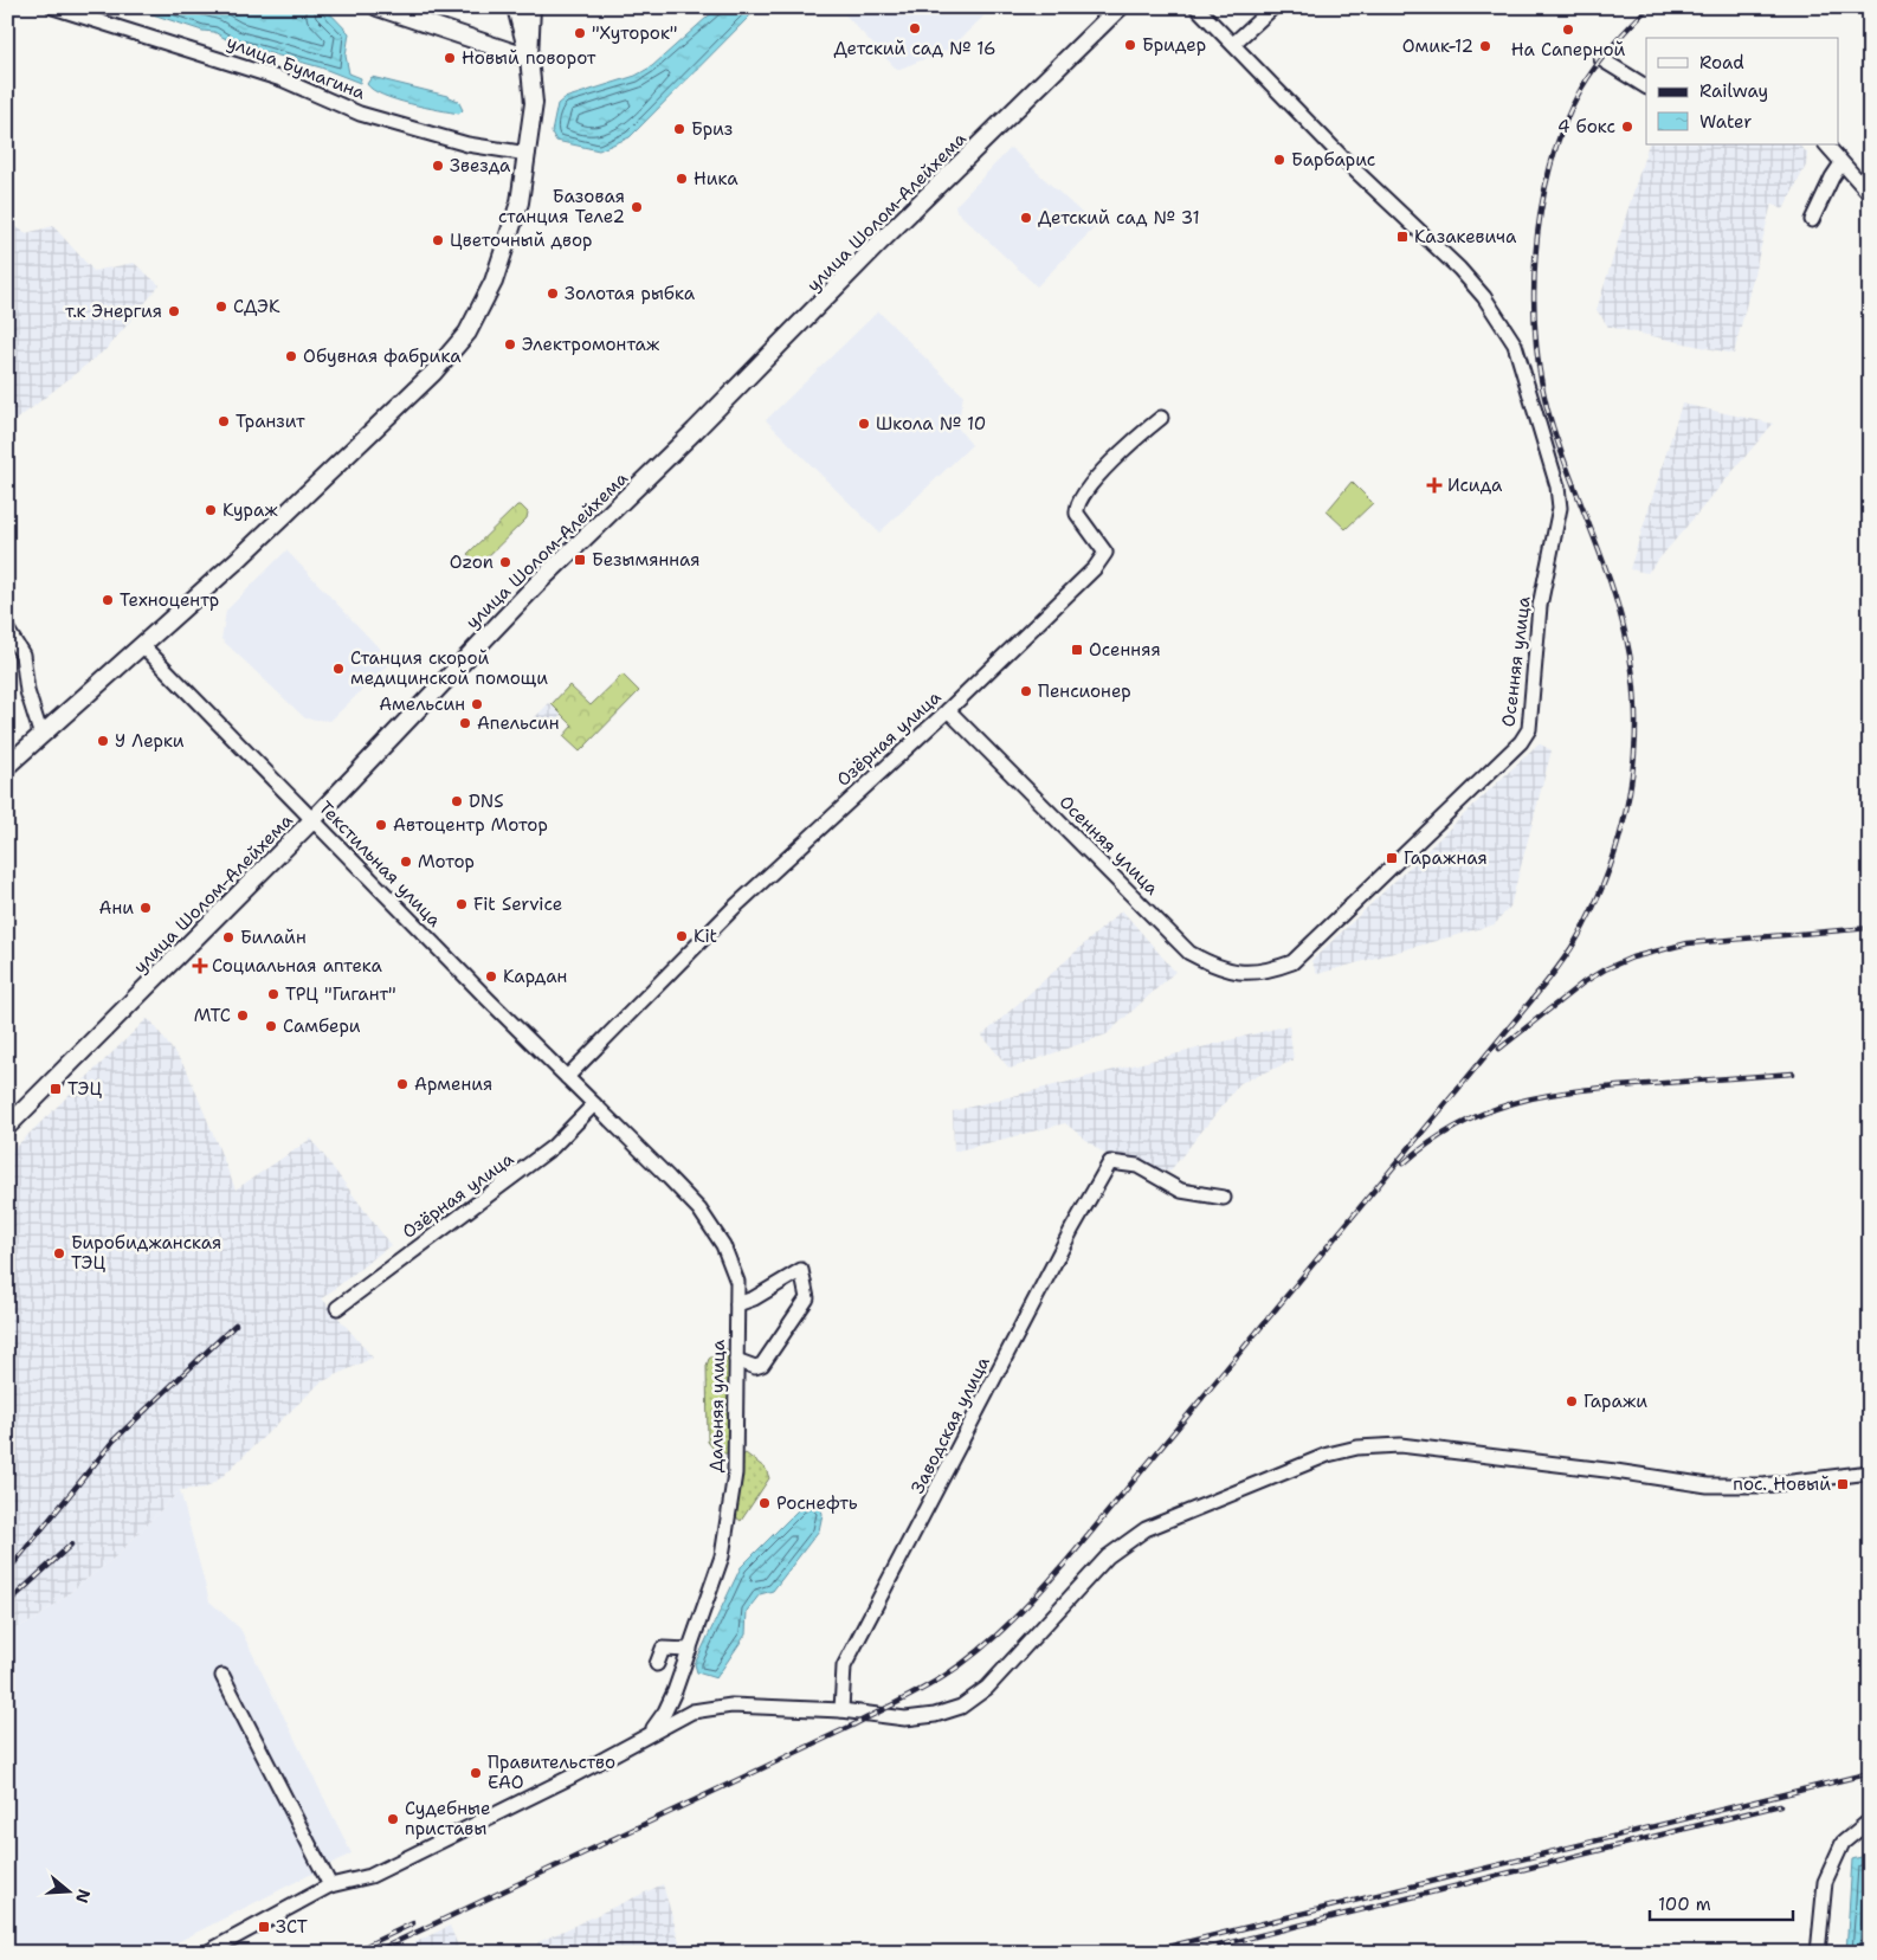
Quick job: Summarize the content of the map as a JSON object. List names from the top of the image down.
{
  "streets": {
    "main road": ["улица Шолом-Алейхема"],
    "street": [
      "улица Бумагина",
      "Осенняя улица",
      "Озёрная улица",
      "Текстильная улица",
      "Дальняя улица",
      "Заводская улица"
    ]
  },
  "crossings": [
    ["улица Шолом-Алейхема", "Текстильная улица"],
    ["Осенняя улица", "Озёрная улица"],
    ["Озёрная улица", "Текстильная улица"],
    ["Озёрная улица", "Дальняя улица"],
    ["Текстильная улица", "Дальняя улица"]
  ],
  "places": {
    "other": [
      "Детский сад № 16",
      "На Саперной",
      "\"Хуторок\"",
      "Бридер",
      "Омик-12",
      "Новый поворот",
      "4 бокс",
      "Бриз",
      "Барбарис",
      "Звезда",
      "Ника",
      "Базовая станция Теле2",
      "Детский сад № 31",
      "Цветочный двор",
      "Золотая рыбка",
      "СДЭК",
      "т.к Энергия",
      "Электромонтаж",
      "Обувная фабрика",
      "Транзит",
      "Школа № 10",
      "Кураж",
      "Ozon",
      "Техноцентр",
      "Станция скорой медицинской помощи",
      "Пенсионер",
      "Амельсин",
      "Апельсин",
      "У Лерки",
      "DNS",
      "Автоцентр Мотор",
      "Мотор",
      "Fit Service",
      "Ани",
      "Kit",
      "Билайн",
      "Кардан",
      "ТРЦ \"Гигант\"",
      "МТС",
      "Самбери",
      "Армения",
      "Биробиджанская ТЭЦ",
      "Гаражи",
      "Роснефть",
      "Правительство ЕАО",
      "Судебные приставы"
    ],
    "transit": [
      "Казакевича",
      "Безымянная",
      "Осенняя",
      "Гаражная",
      "ТЭЦ",
      "пос. Новый",
      "ЗСТ"
    ],
    "health": ["Исида", "Социальная аптека"]
  },
  "legend": ["Road", "Railway", "Water"],
  "scale_bar": "100 m",
  "north": "right"
}
